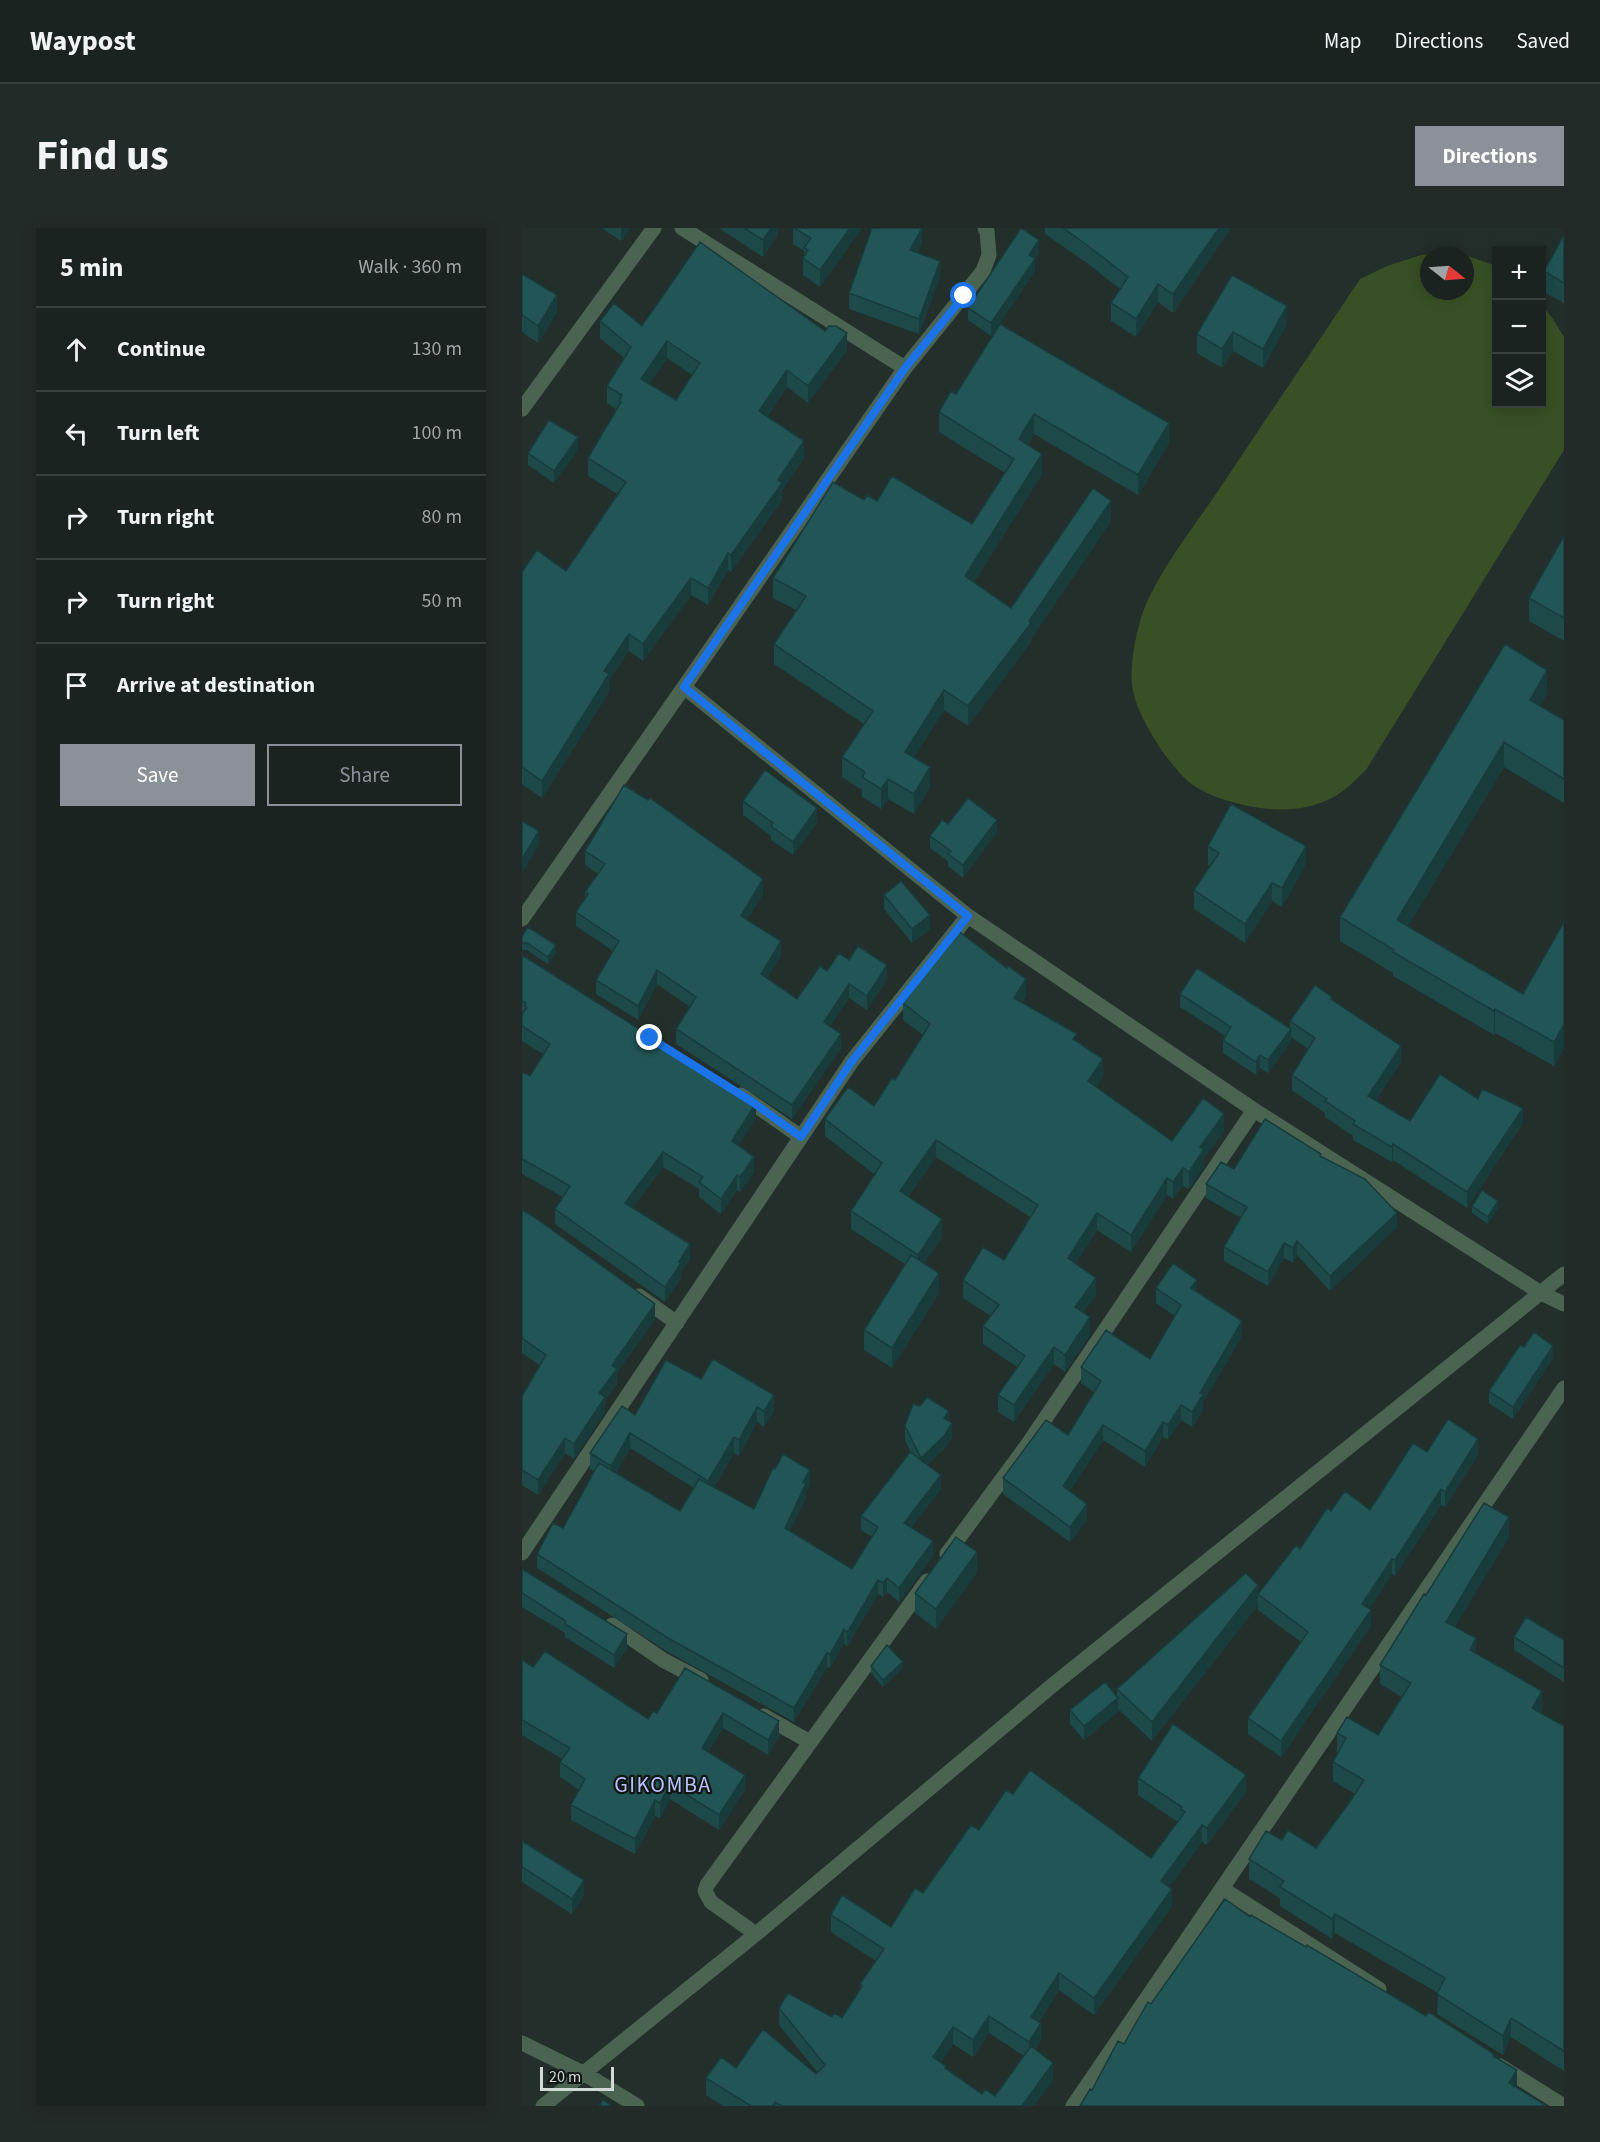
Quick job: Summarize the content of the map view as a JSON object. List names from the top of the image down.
{
  "districts": ["GIKOMBA"],
  "scale_bar": "20 m",
  "north": "right",
  "page": {
    "header": "Waypost",
    "nav": ["Map", "Directions", "Saved"],
    "title": "Find us",
    "buttons": [
      "Directions",
      ["Save", "Share"]
    ],
    "heading": ["5 min", "Walk · 360 m"],
    "map_buttons": ["+", "−"],
    "list": [
      ["Continue", "130 m"],
      ["Turn left", "100 m"],
      ["Turn right", "80 m"],
      ["Turn right", "50 m"],
      "Arrive at destination"
    ],
    "scale": "20 m"
  }
}
